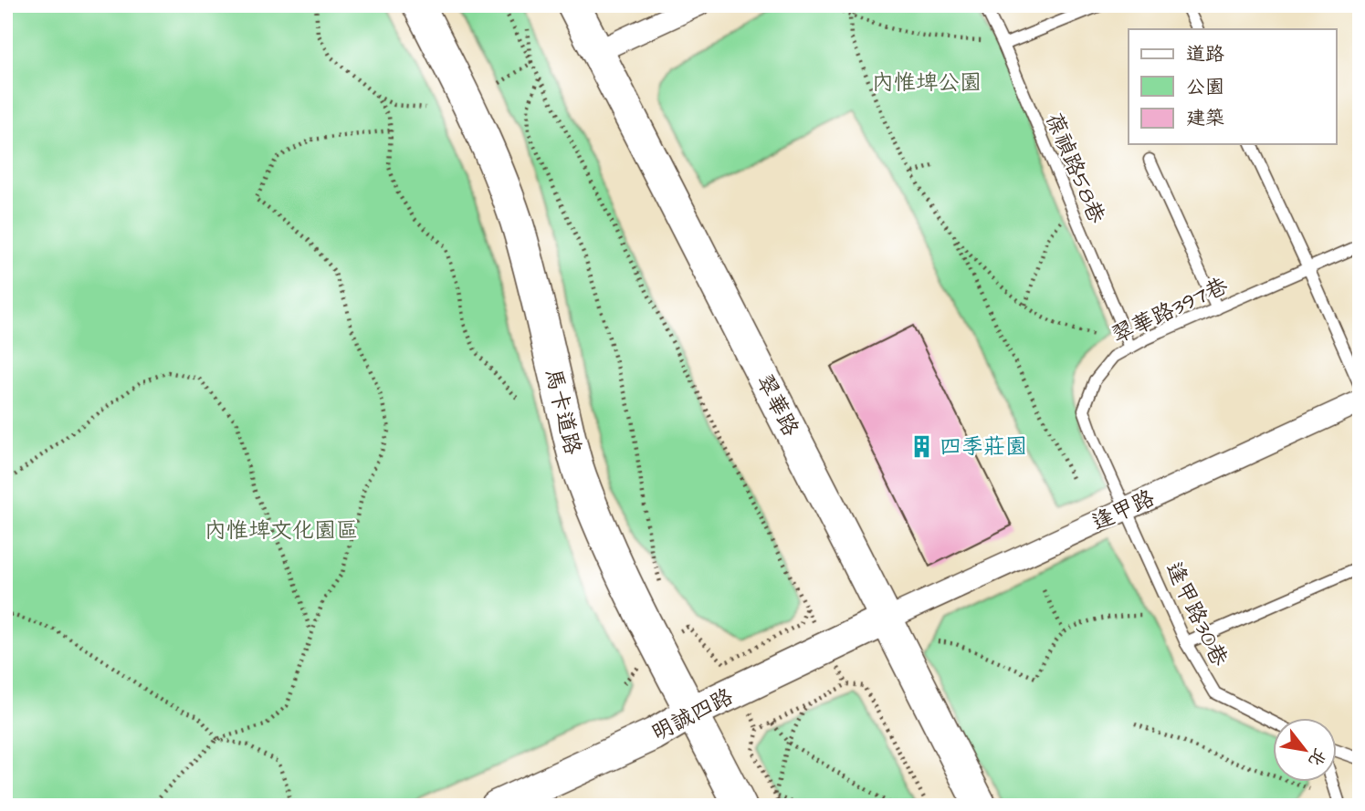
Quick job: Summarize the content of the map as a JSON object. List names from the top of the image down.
{
  "streets": {
    "street": [
      "翠華路",
      "馬卡道路",
      "逢甲路",
      "明誠四路"
    ],
    "lane": ["葆禎路58巷", "翠華路397巷", "逢甲路30巷"]
  },
  "crossings": [
    ["葆禎路58巷", "翠華路397巷"],
    ["翠華路397巷", "逢甲路"],
    ["翠華路397巷", "逢甲路30巷"],
    ["翠華路", "逢甲路"],
    ["翠華路", "明誠四路"],
    ["馬卡道路", "明誠四路"],
    ["逢甲路", "逢甲路30巷"],
    ["逢甲路", "明誠四路"]
  ],
  "parks": ["內惟埤公園", "內惟埤文化園區"],
  "places": {
    "building": ["四季莊園"]
  },
  "legend": ["道路", "公園", "建築"],
  "north": "bottom right"
}
